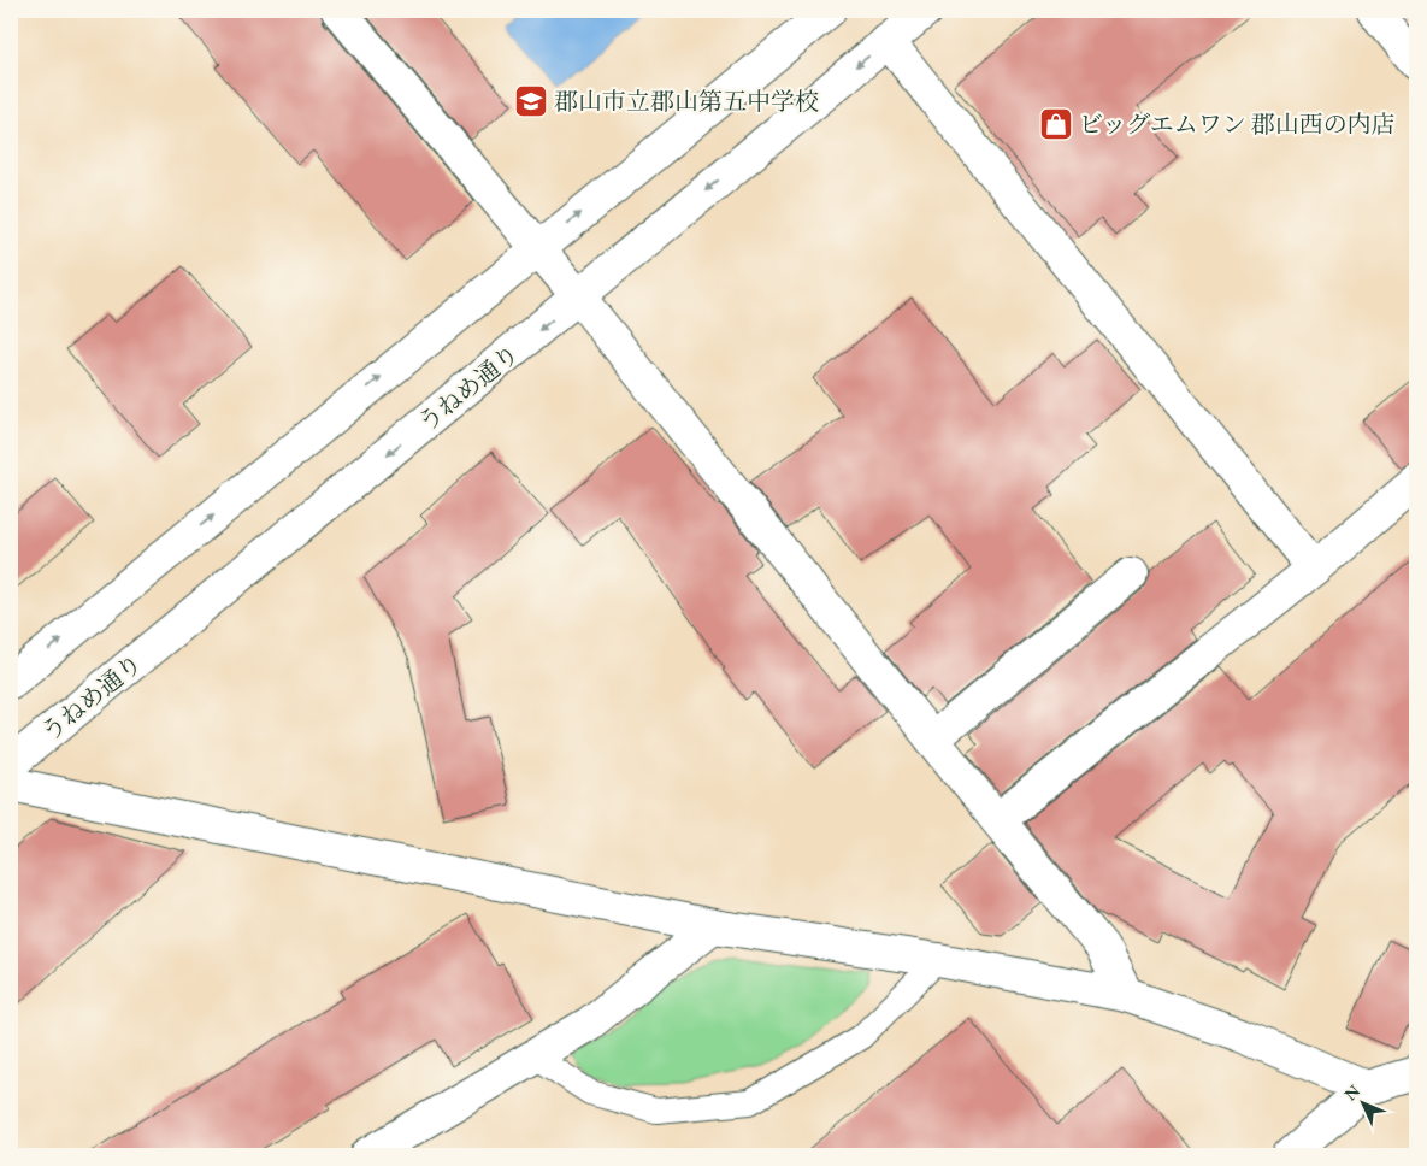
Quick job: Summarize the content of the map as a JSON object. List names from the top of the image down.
{
  "streets": {
    "street": ["うねめ通り"]
  },
  "places": {
    "school or university": ["郡山市立郡山第五中学校"],
    "shop": ["ビッグエムワン 郡山西の内店"]
  },
  "north": "top left"
}
